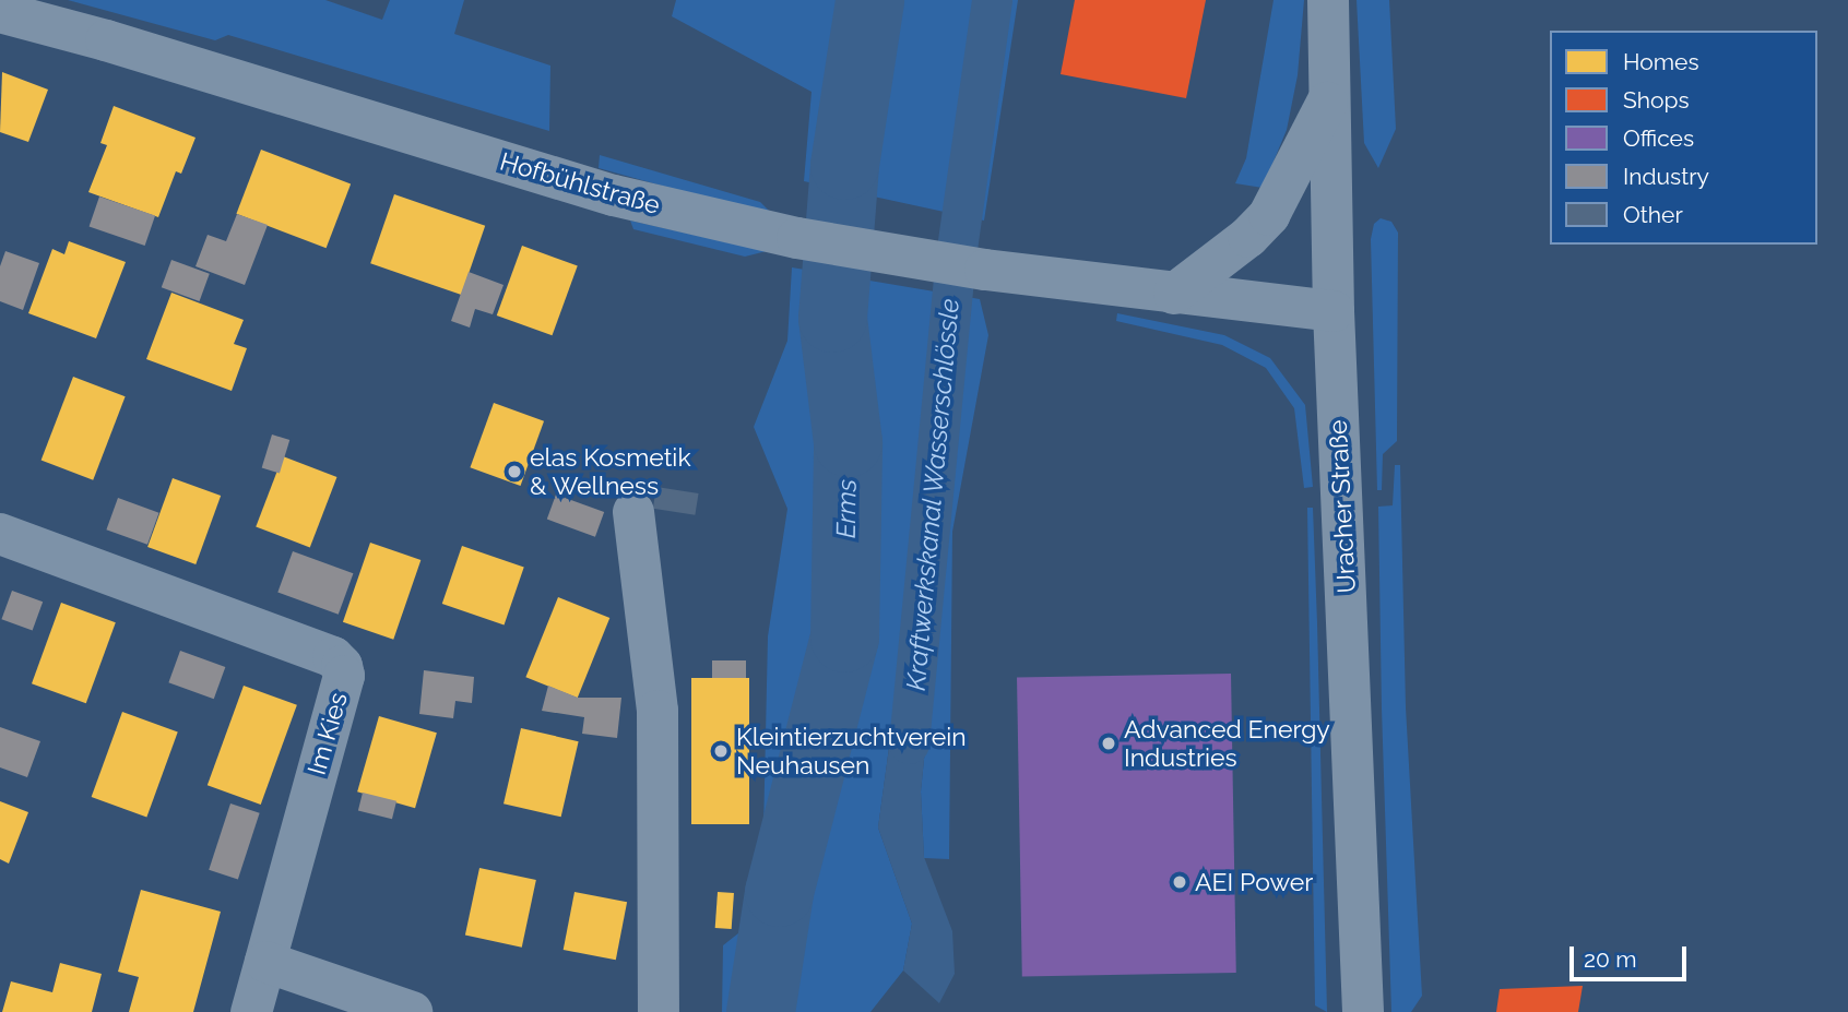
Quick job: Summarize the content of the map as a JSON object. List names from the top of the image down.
{
  "streets": {
    "street": ["Hofbühlstraße", "Uracher Straße", "Im Kies"]
  },
  "crossings": [
    ["Hofbühlstraße", "Uracher Straße"]
  ],
  "water": ["Kraftwerkskanal Wasserschlössle", "Erms"],
  "places": [
    "elas Kosmetik & Wellness",
    "Advanced Energy Industries",
    "Kleintierzuchtverein Neuhausen",
    "AEI Power"
  ],
  "legend": [
    "Homes",
    "Shops",
    "Offices",
    "Industry",
    "Other"
  ],
  "scale_bar": "20 m"
}
